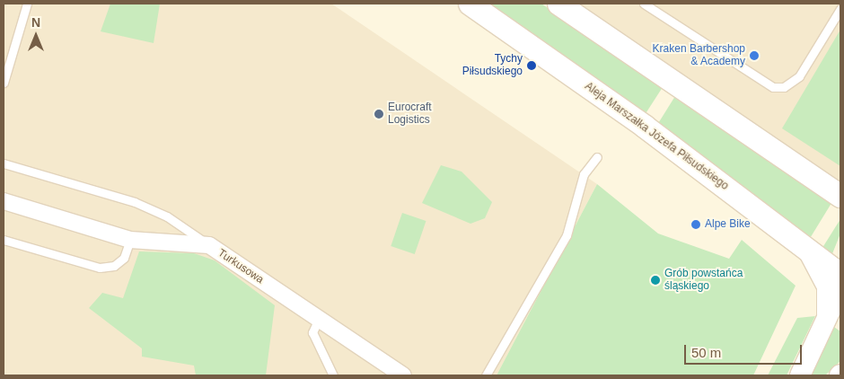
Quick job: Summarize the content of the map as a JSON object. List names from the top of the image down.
{
  "streets": {
    "main road": ["Aleja Marszałka Józefa Piłsudskiego"],
    "street": ["Turkusowa"]
  },
  "places": [
    "Kraken Barbershop & Academy",
    "Tychy Piłsudskiego",
    "Eurocraft Logistics",
    "Alpe Bike",
    "Grób powstańca śląskiego"
  ],
  "scale_bar": "50 m",
  "north": "top"
}
